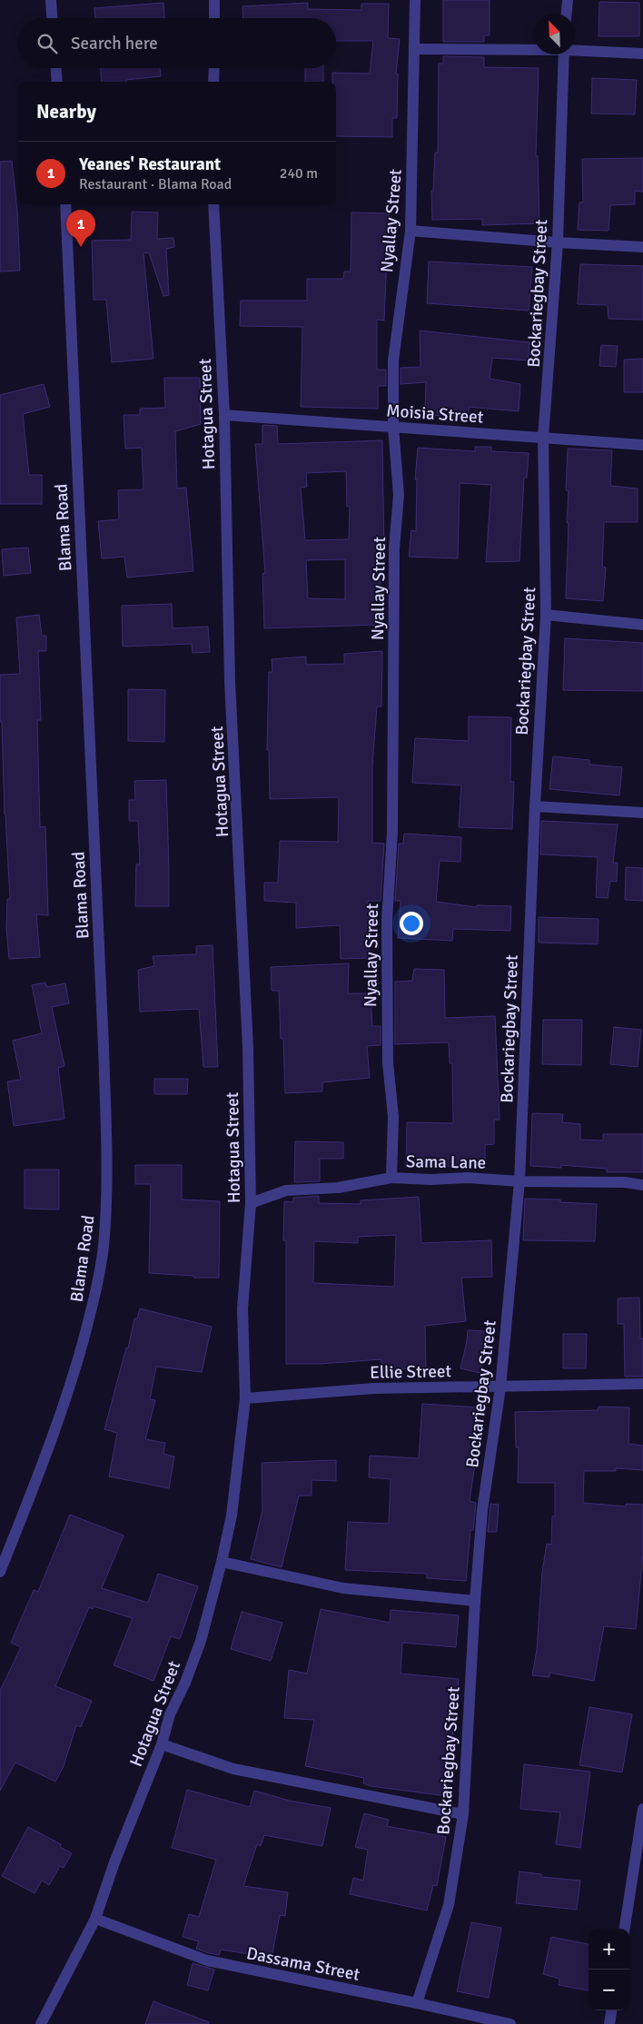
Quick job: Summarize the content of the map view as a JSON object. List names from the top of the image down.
{
  "streets": {
    "street": [
      "Nyallay Street",
      "Bockariegbay Street",
      "Moisia Street",
      "Hotagua Street",
      "Blama Road",
      "Sama Lane",
      "Ellie Street",
      "Dassama Street"
    ]
  },
  "crossings": [
    ["Nyallay Street", "Moisia Street"],
    ["Nyallay Street", "Sama Lane"],
    ["Bockariegbay Street", "Moisia Street"],
    ["Bockariegbay Street", "Sama Lane"],
    ["Bockariegbay Street", "Ellie Street"],
    ["Bockariegbay Street", "Dassama Street"],
    ["Moisia Street", "Hotagua Street"],
    ["Hotagua Street", "Sama Lane"],
    ["Hotagua Street", "Ellie Street"],
    ["Hotagua Street", "Dassama Street"]
  ],
  "north": "top left",
  "page": {
    "search": "Search here",
    "heading": "Nearby",
    "list": [
      {
        "mark": "1",
        "name": "Yeanes' Restaurant",
        "note": "Restaurant · Blama Road",
        "value": "240 m"
      }
    ],
    "pins": "1",
    "map_buttons": ["+", "−"]
  }
}
